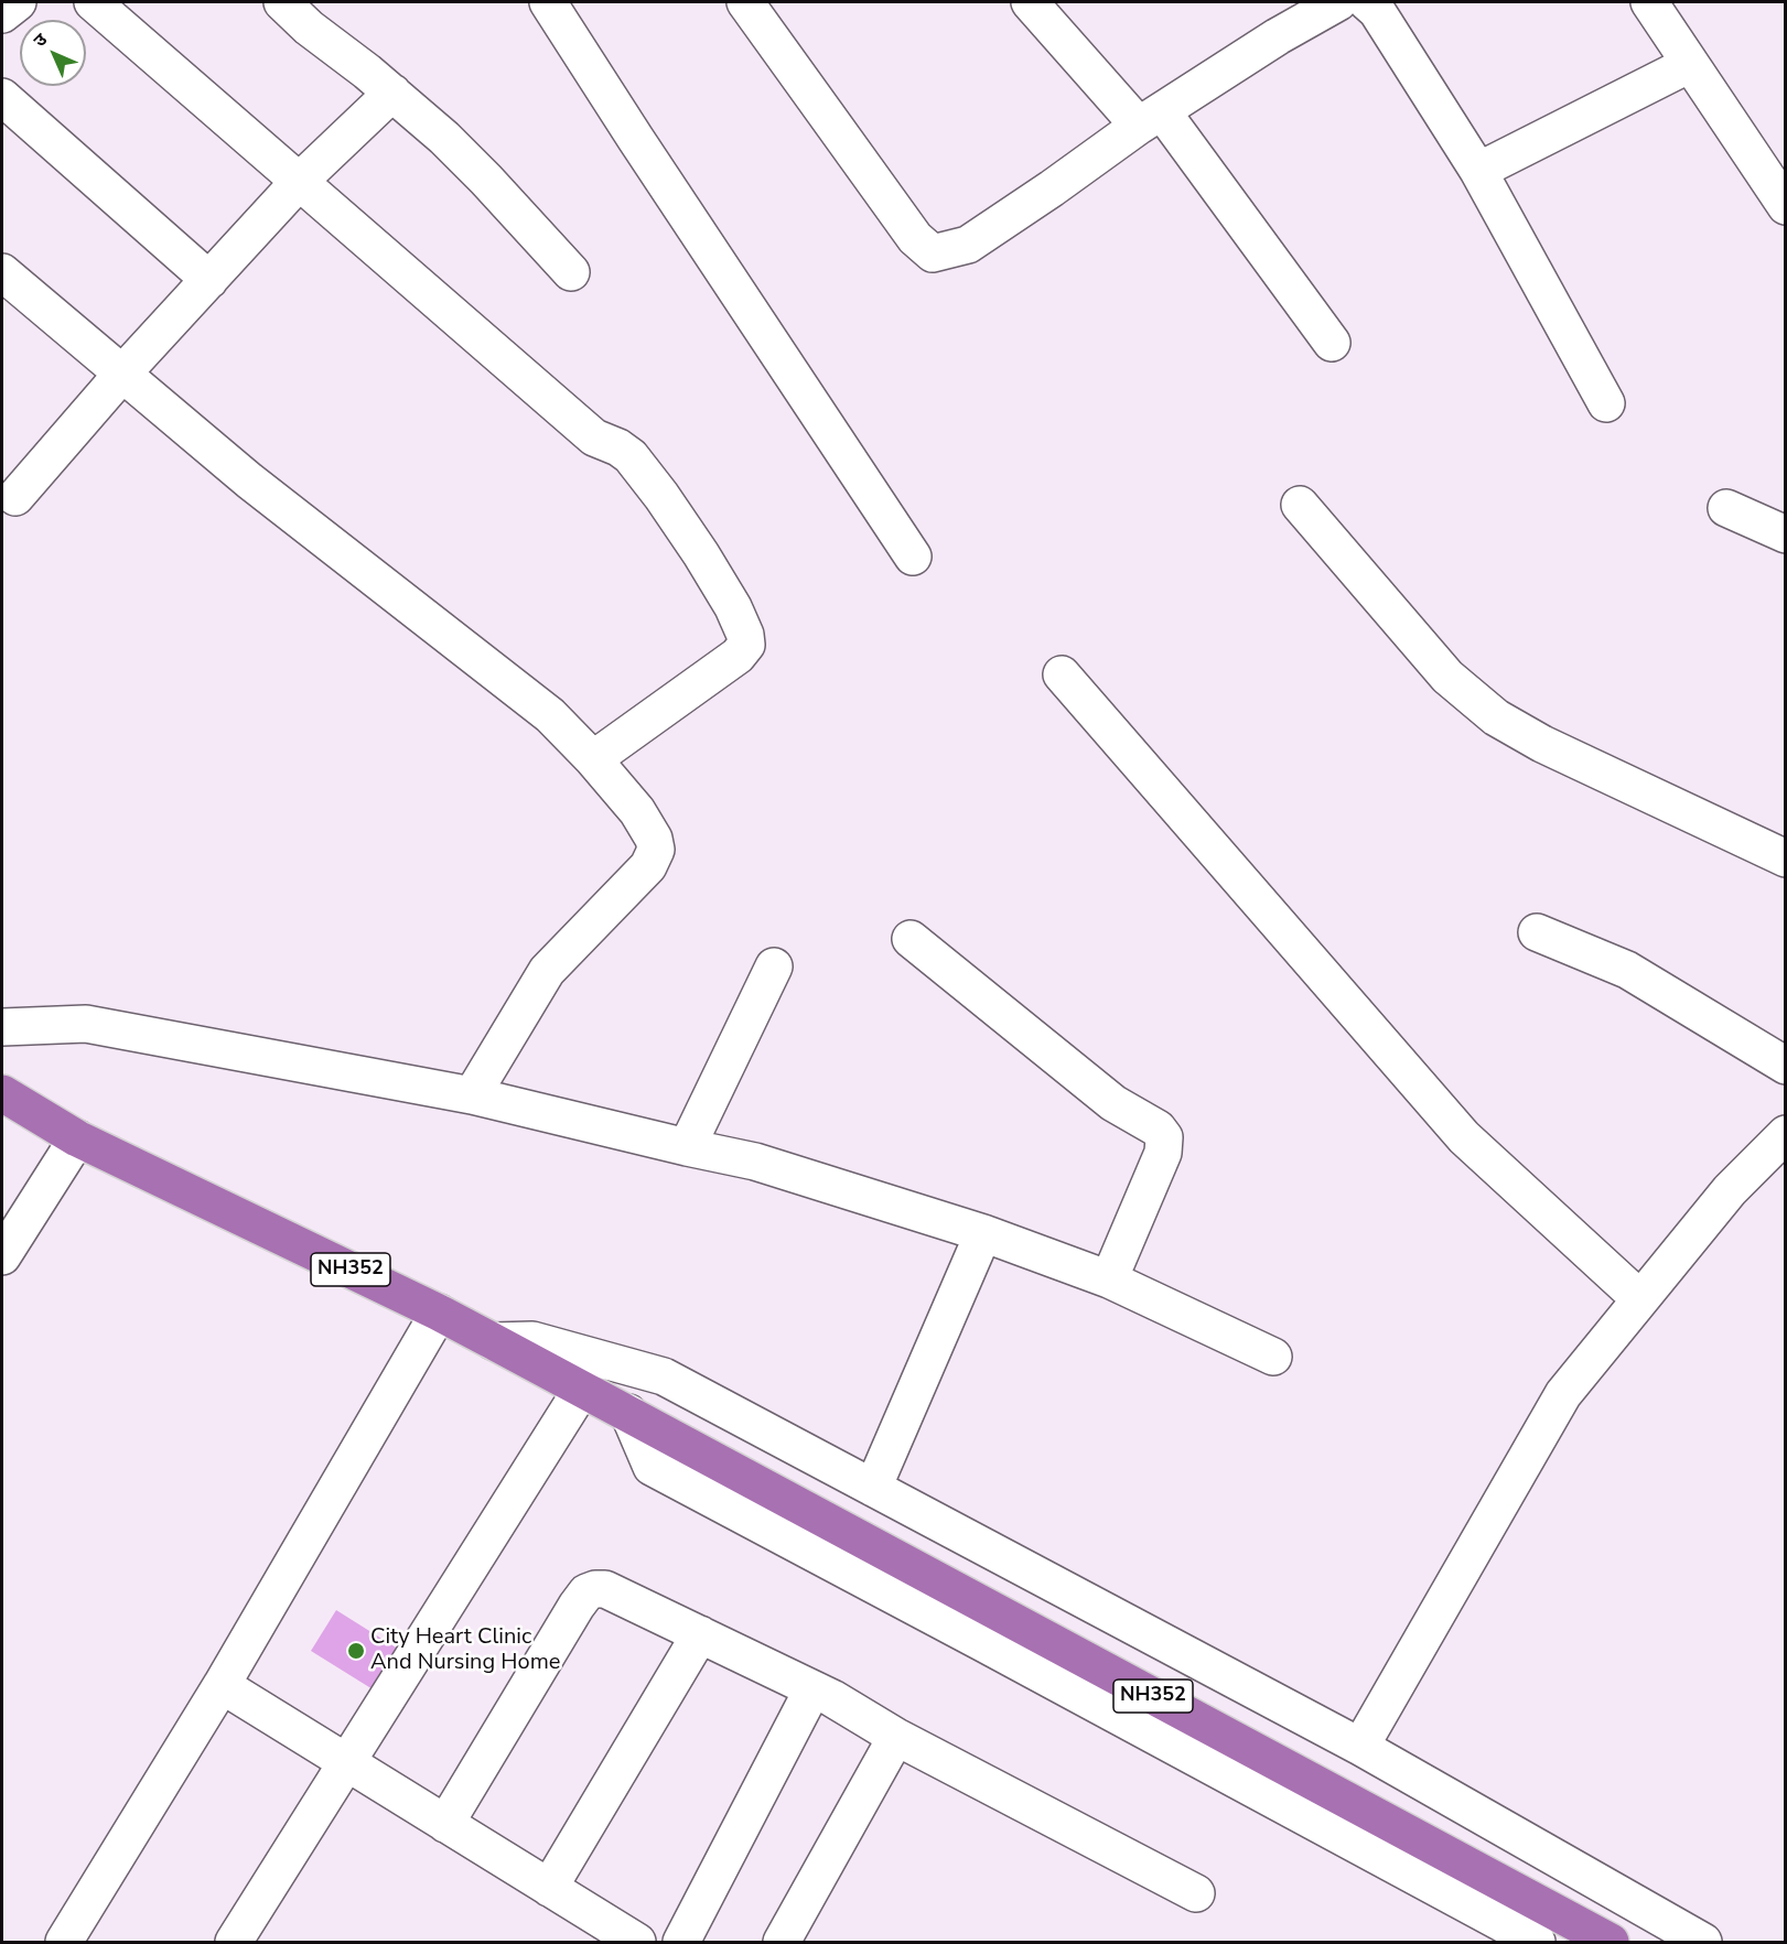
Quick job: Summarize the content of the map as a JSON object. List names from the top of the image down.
{
  "streets": {
    "highway": ["NH352"]
  },
  "places": ["City Heart Clinic And Nursing Home"],
  "north": "top left"
}
